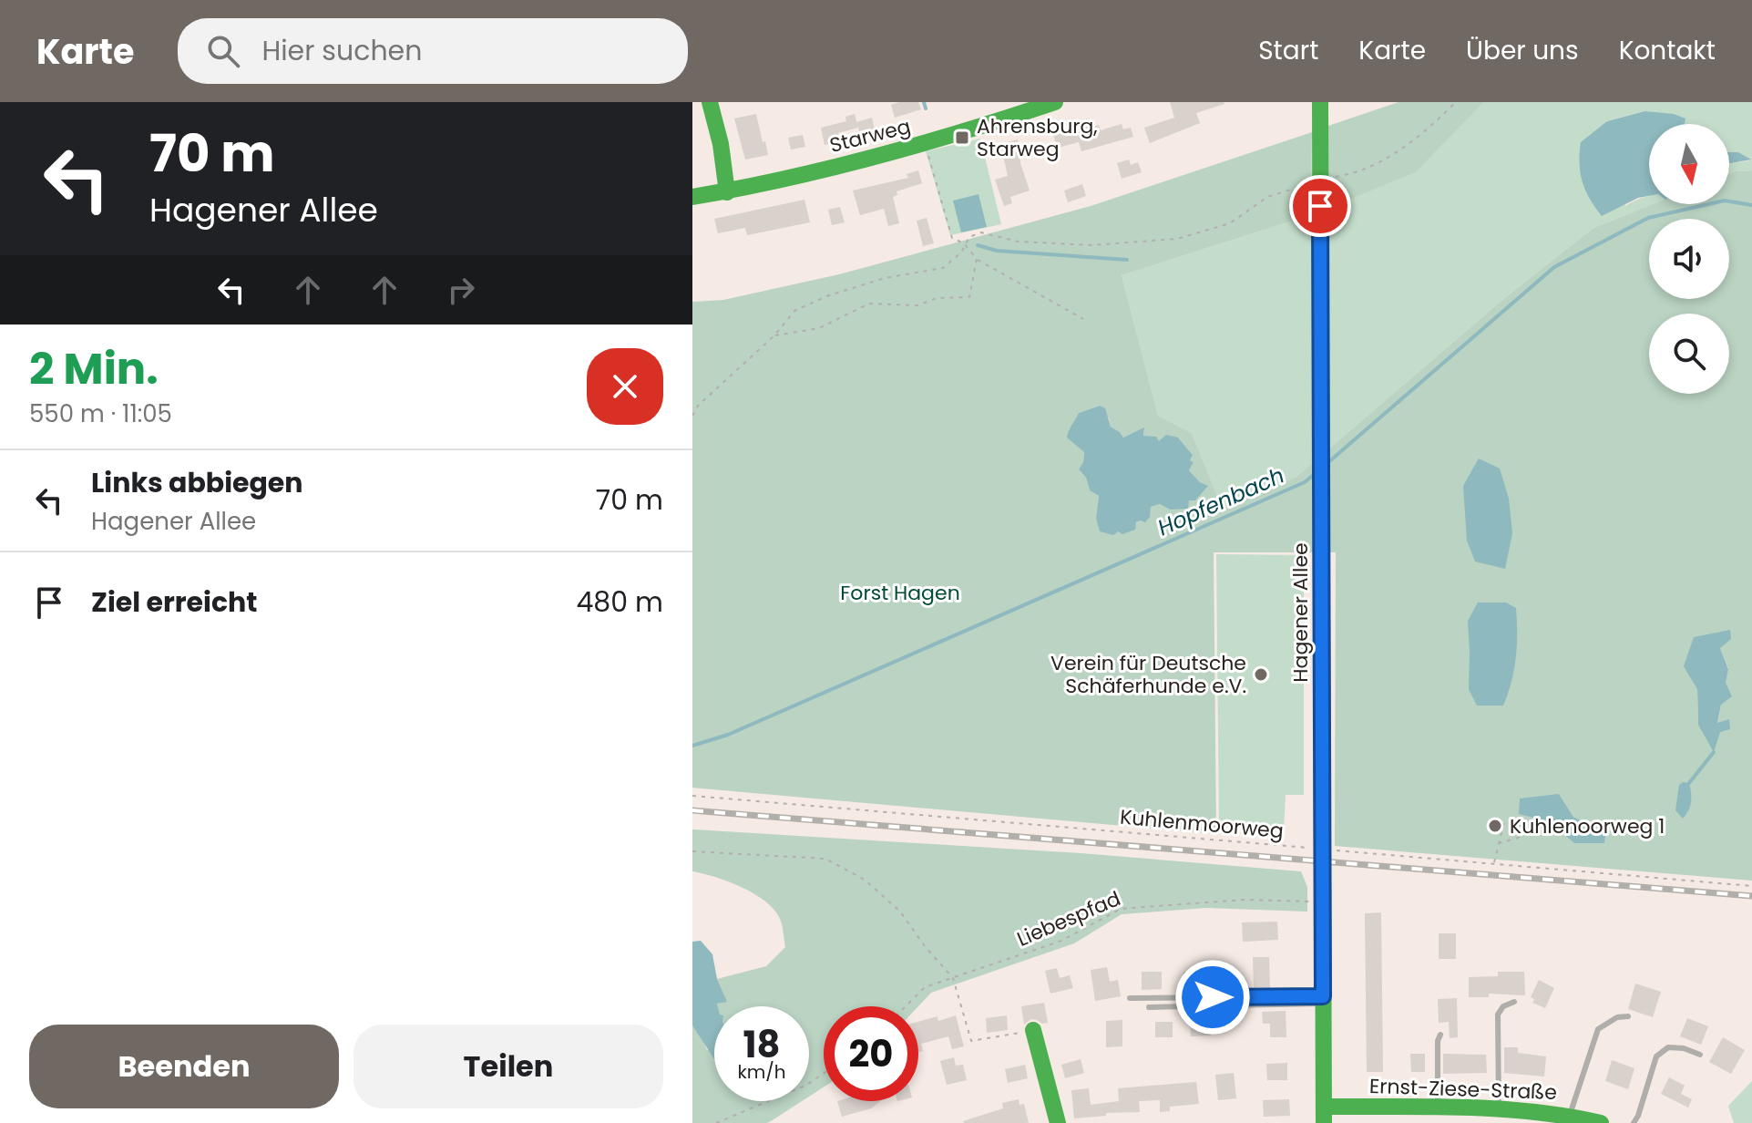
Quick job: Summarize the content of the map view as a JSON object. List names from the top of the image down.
{
  "streets": {
    "street": ["Starweg", "Hagener Allee", "Ernst-Ziese-Straße"],
    "path": ["Kuhlenmoorweg", "Liebespfad"]
  },
  "crossings": [
    ["Hagener Allee", "Kuhlenmoorweg"],
    ["Hagener Allee", "Liebespfad"],
    ["Hagener Allee", "Ernst-Ziese-Straße"]
  ],
  "water": ["Hopfenbach"],
  "parks": ["Forst Hagen"],
  "places": {
    "transit": ["Ahrensburg, Starweg"],
    "other": ["Verein für Deutsche Schäferhunde e.V.", "Kuhlenoorweg 1"]
  },
  "north": "bottom",
  "page": {
    "header": "Karte",
    "search": "Hier suchen",
    "nav": [
      "Start",
      "Karte",
      "Über uns",
      "Kontakt"
    ],
    "turn": ["70 m", "Hagener Allee"],
    "heading": ["2 Min.", "550 m · 11:05"],
    "list": [
      {
        "name": "Links abbiegen",
        "note": "Hagener Allee",
        "value": "70 m"
      },
      {
        "name": "Ziel erreicht",
        "value": "480 m"
      }
    ],
    "speed": "18 km/h",
    "limit": "20",
    "buttons": ["Beenden", "Teilen"]
  }
}
